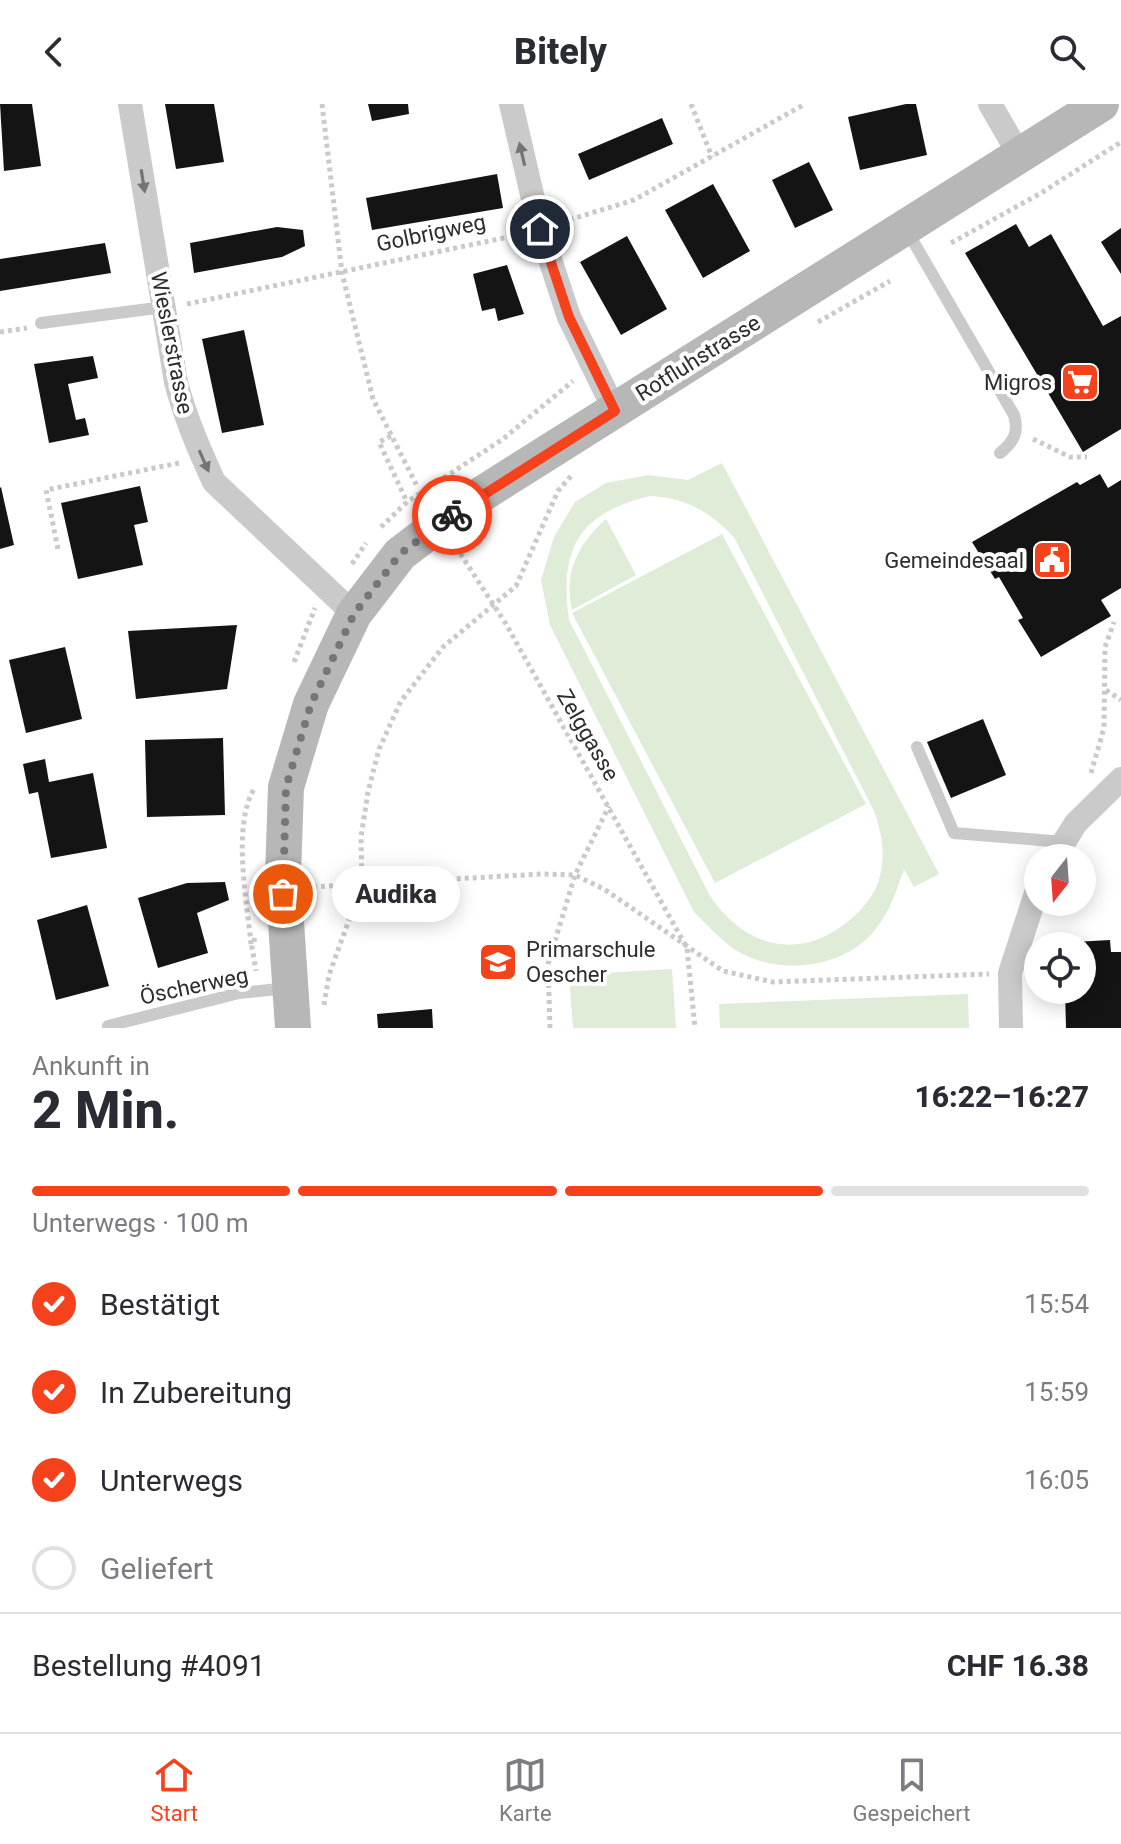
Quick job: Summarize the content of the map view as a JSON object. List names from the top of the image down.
{
  "streets": {
    "main road": ["Rotfluhstrasse"],
    "street": ["Wieslerstrasse"],
    "lane": ["Öscherweg"],
    "path": ["Golbrigweg", "Zelggasse"]
  },
  "crossings": [
    ["Golbrigweg", "Wieslerstrasse"],
    ["Wieslerstrasse", "Rotfluhstrasse"],
    ["Rotfluhstrasse", "Öscherweg"]
  ],
  "one_way": ["Wieslerstrasse"],
  "places": {
    "supermarket": ["Migros"],
    "public building": ["Gemeindesaal"],
    "other": ["Audika"],
    "school or university": ["Primarschule Oescher"]
  },
  "north": "bottom",
  "page": {
    "header": "Bitely",
    "bubble": "Audika",
    "heading": ["2 Min.", "Ankunft in", "16:22–16:27"],
    "panel": ["Bestellung #4091", "CHF 16.38"],
    "bar": "Unterwegs · 100 m",
    "list": [
      ["Bestätigt", "15:54"],
      ["In Zubereitung", "15:59"],
      ["Unterwegs", "16:05"],
      "Geliefert"
    ],
    "tabs": ["Start", "Karte", "Gespeichert"]
  }
}
